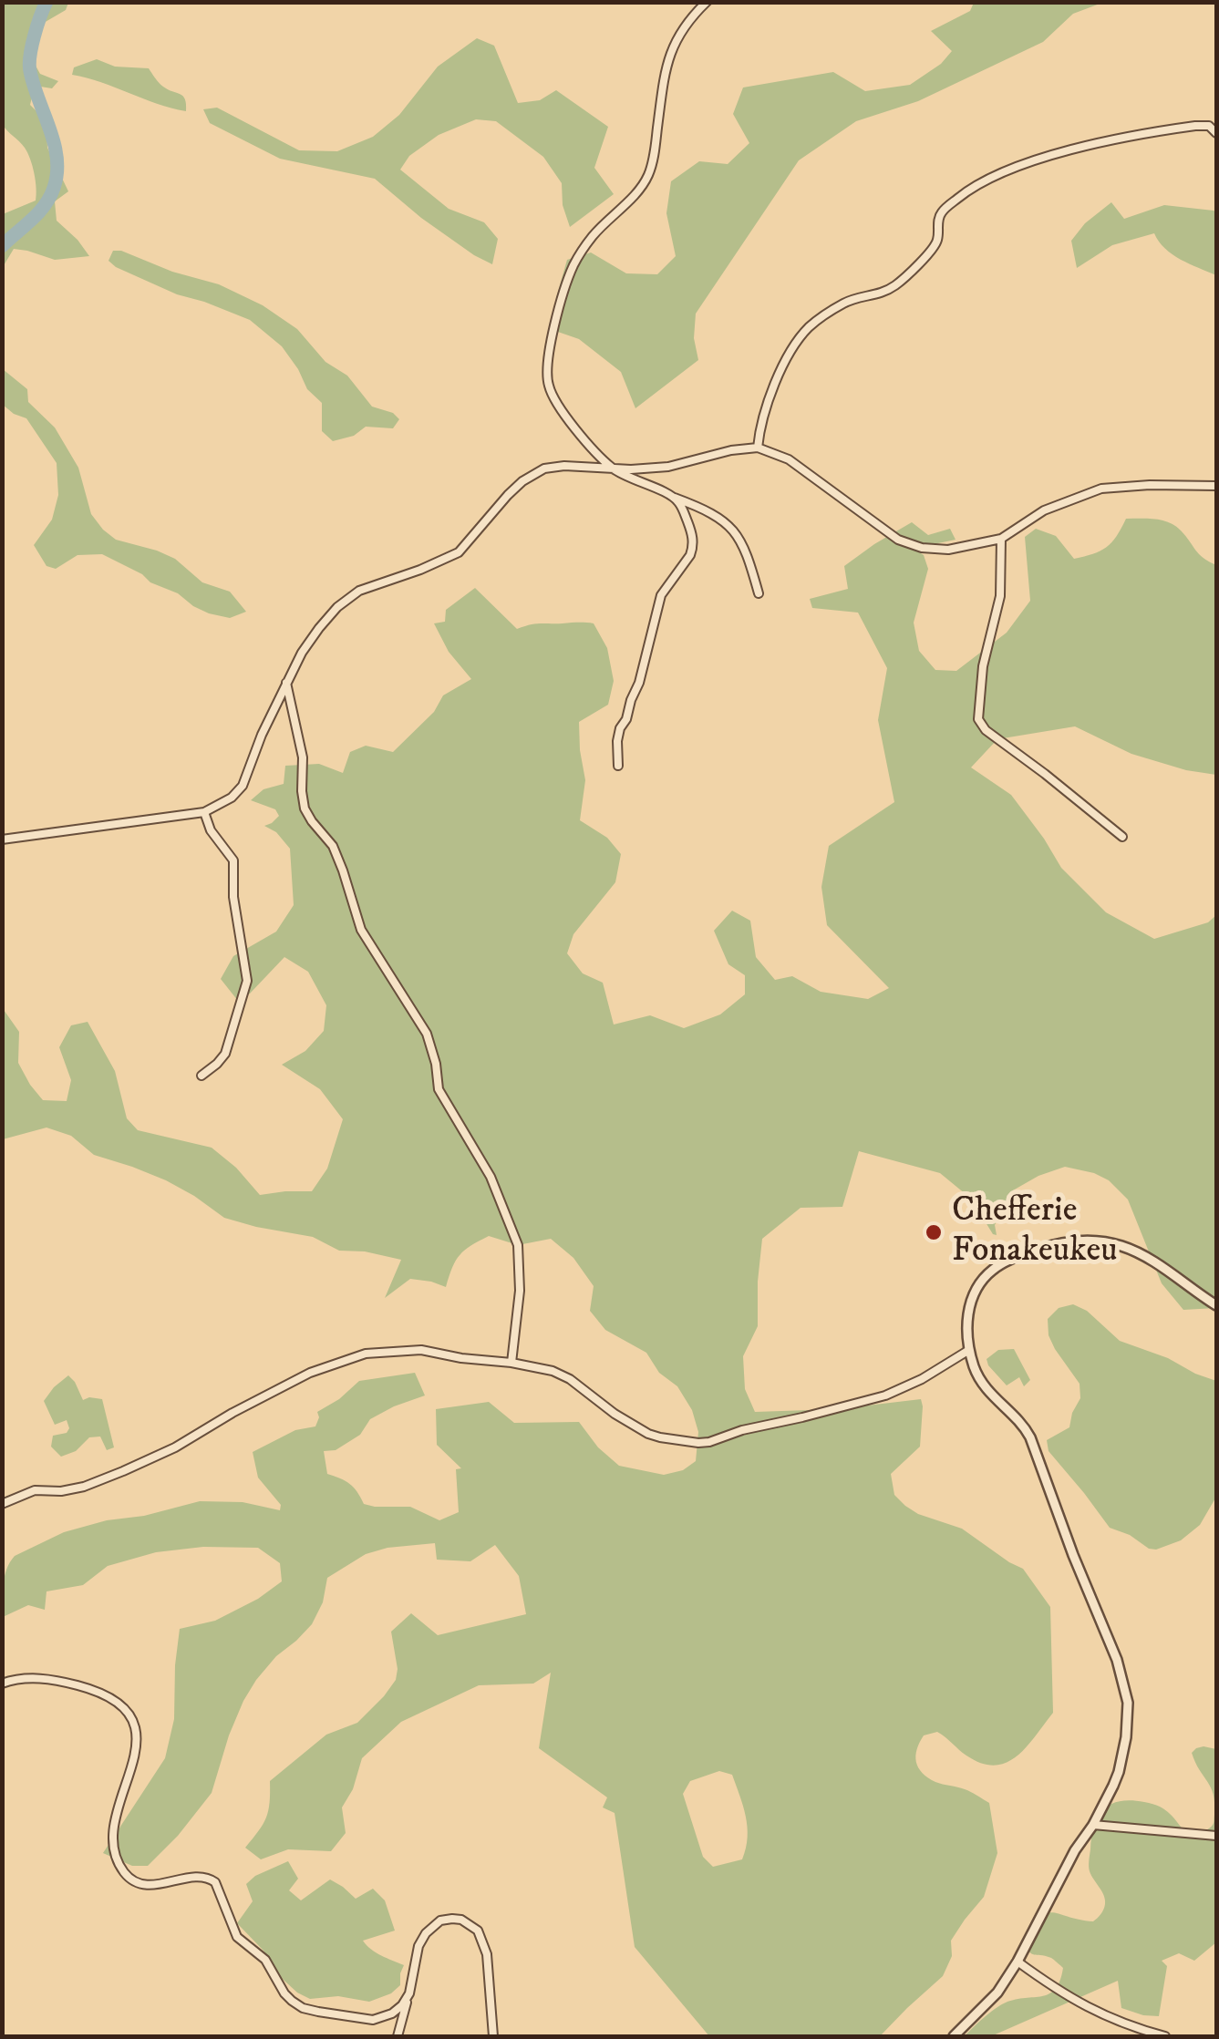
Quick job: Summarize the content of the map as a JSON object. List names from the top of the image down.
{
  "places": ["Chefferie Fonakeukeu"]
}
